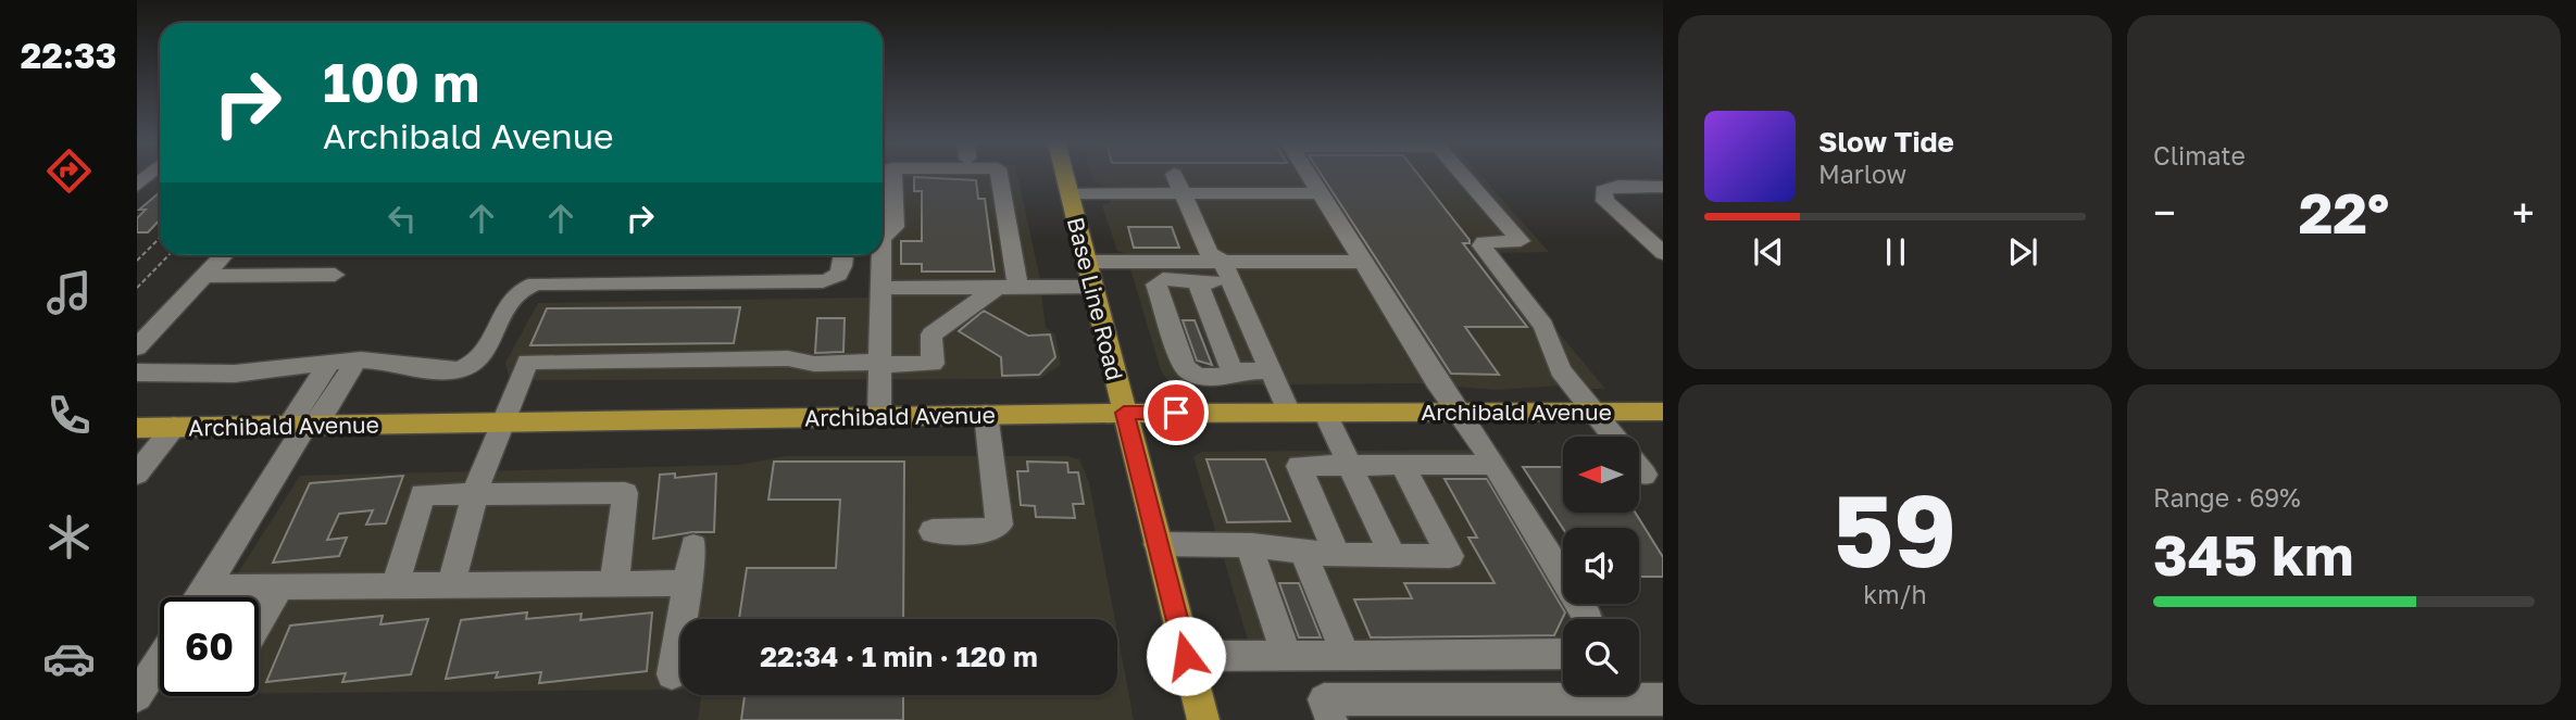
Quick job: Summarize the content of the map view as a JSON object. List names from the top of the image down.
{
  "streets": {
    "main road": ["Base Line Road", "Archibald Avenue"]
  },
  "crossings": [
    ["Base Line Road", "Archibald Avenue"]
  ],
  "north": "left",
  "page": {
    "tabs": "22:33",
    "tile": [
      "Climate",
      ["59", "km/h"],
      ["Range · 69%", "345 km"]
    ],
    "turn": ["100 m", "Archibald Avenue"],
    "song": ["Slow Tide", "Marlow"],
    "heat": ["−", "22°", "+"],
    "limit": "60",
    "trip": "22:34 · 1 min · 120 m"
  }
}
